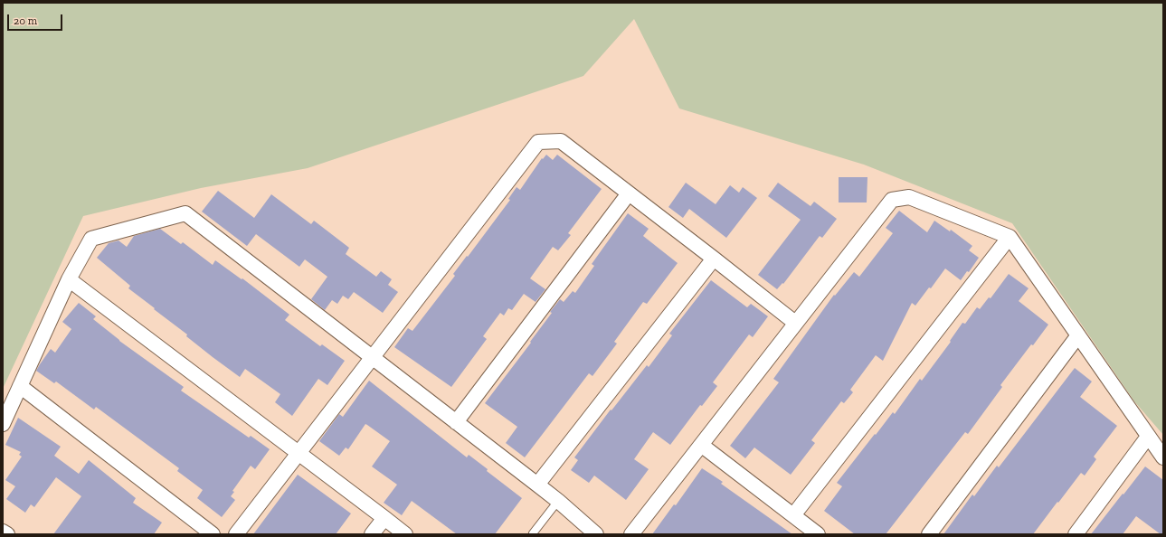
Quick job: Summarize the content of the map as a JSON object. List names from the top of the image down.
{
  "scale_bar": "20 m"
}
